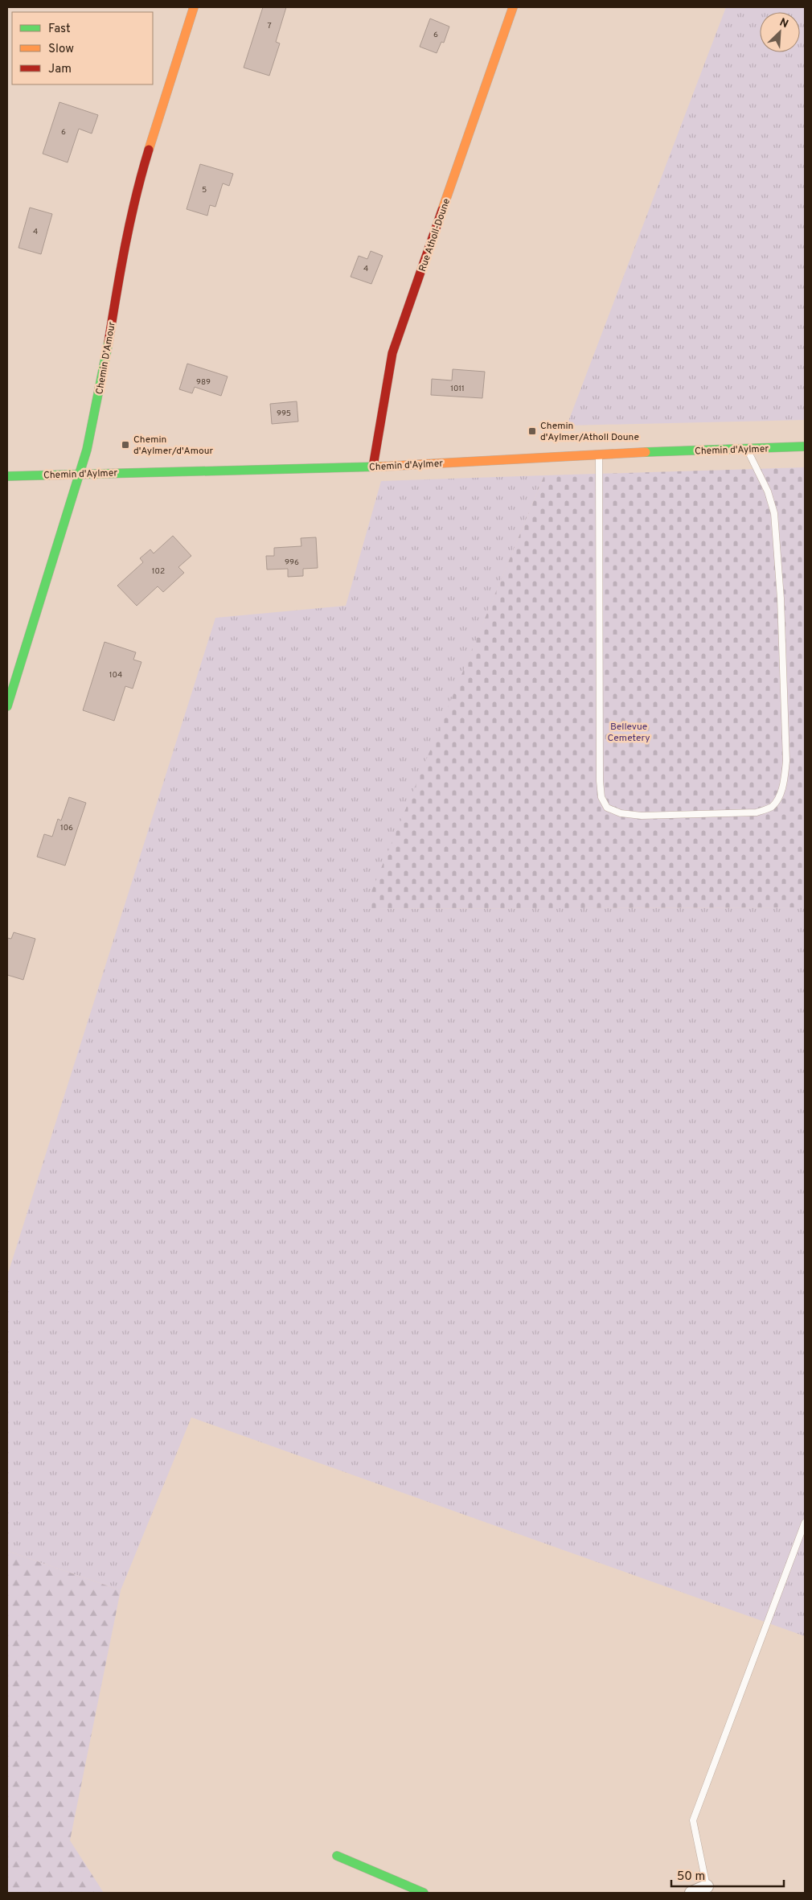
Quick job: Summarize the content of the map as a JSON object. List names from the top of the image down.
{
  "streets": {
    "street": ["Rue Atholl-Doune", "Chemin D'Amour", "Chemin d'Aylmer"]
  },
  "crossings": [
    ["Rue Atholl-Doune", "Chemin d'Aylmer"],
    ["Chemin D'Amour", "Chemin d'Aylmer"]
  ],
  "parks": ["Bellevue Cemetery"],
  "places": {
    "transit": ["Chemin d'Aylmer/Atholl Doune", "Chemin d'Aylmer/d'Amour"]
  },
  "house_numbers": [
    "7",
    "6",
    "6",
    "5",
    "4",
    "4",
    "989",
    "1011",
    "995",
    "996",
    "102",
    "104",
    "106"
  ],
  "legend": ["Fast", "Slow", "Jam"],
  "scale_bar": "50 m",
  "north": "top right"
}
